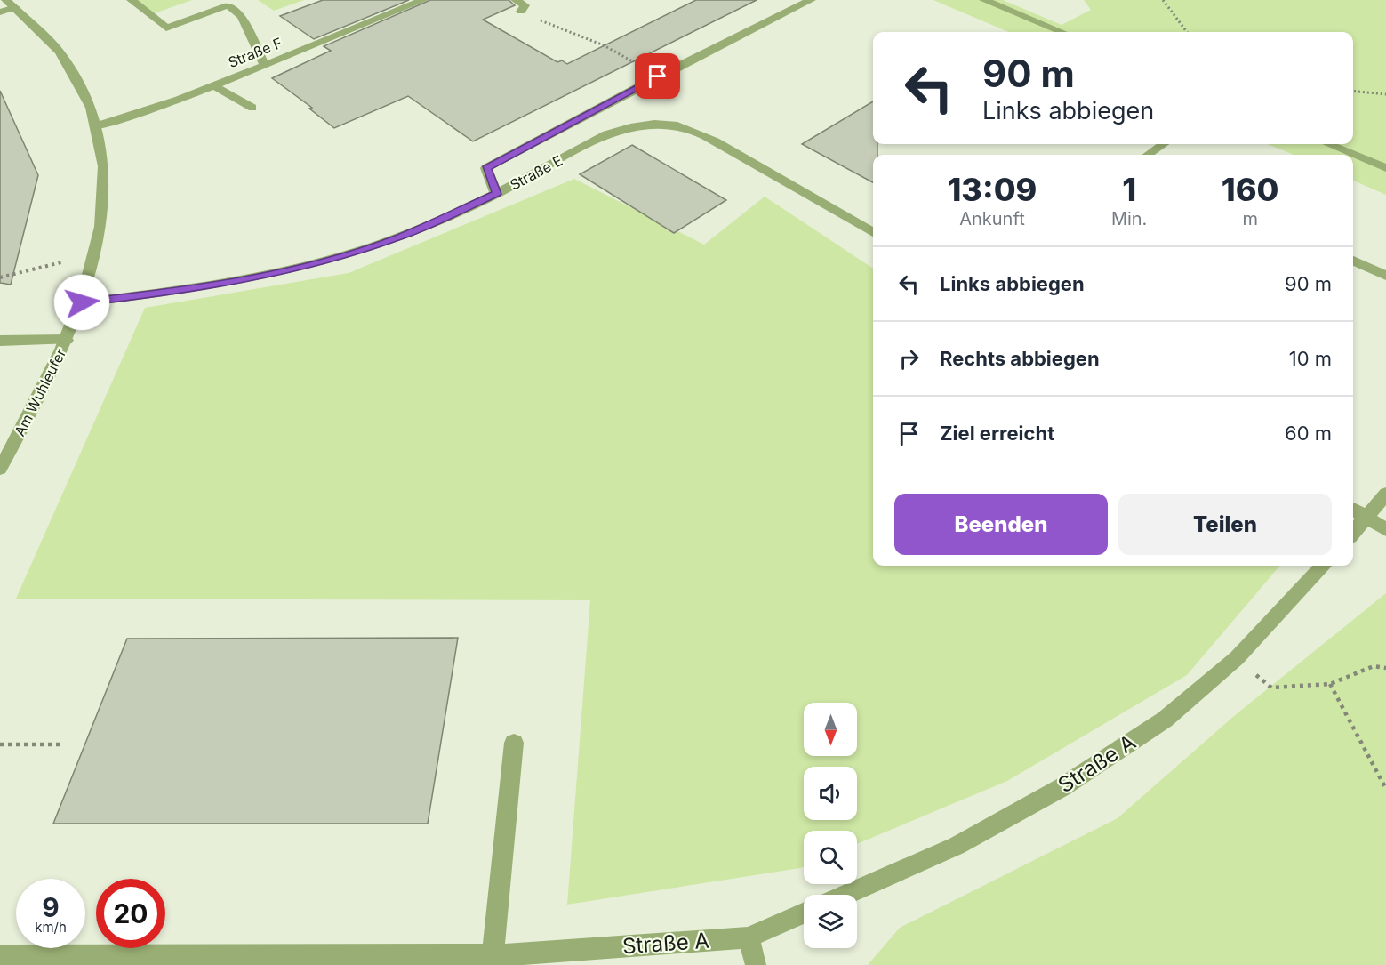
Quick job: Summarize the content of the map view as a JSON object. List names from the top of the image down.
{
  "streets": {
    "street": [
      "Straße F",
      "Straße E",
      "Am Wuhleufer",
      "Straße A"
    ]
  },
  "crossings": [
    ["Straße F", "Am Wuhleufer"],
    ["Straße E", "Am Wuhleufer"]
  ],
  "north": "bottom",
  "page": {
    "turn": ["90 m", "Links abbiegen"],
    "eta": [
      "13:09",
      "Ankunft",
      "1",
      "Min.",
      "160",
      "m"
    ],
    "list": [
      {
        "name": "Links abbiegen",
        "value": "90 m"
      },
      {
        "name": "Rechts abbiegen",
        "value": "10 m"
      },
      {
        "name": "Ziel erreicht",
        "value": "60 m"
      }
    ],
    "buttons": ["Beenden", "Teilen"],
    "speed": "9 km/h",
    "limit": "20"
  }
}
